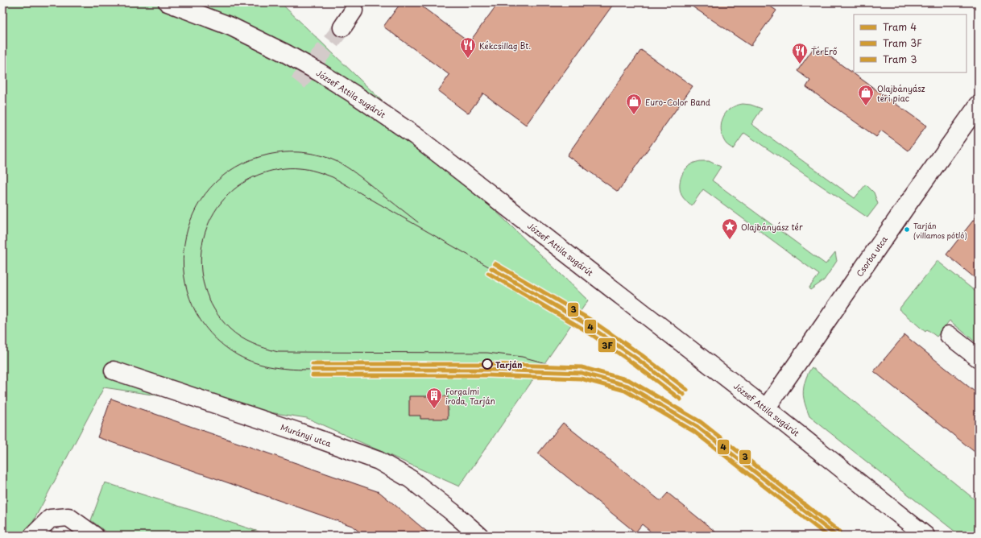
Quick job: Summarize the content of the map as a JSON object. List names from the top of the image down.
{
  "streets": {
    "main road": ["József Attila sugárút", "Csorba utca", "Murányi utca"]
  },
  "crossings": [
    ["József Attila sugárút", "Csorba utca"]
  ],
  "places": {
    "restaurant": ["Kékcsillag Bt.", "TérErő"],
    "shop": ["Olajbányász téri piac", "Euro-Color Band"],
    "other": ["Tarján (villamos pótló)", "Tarján"],
    "place": ["Olajbányász tér"],
    "building": ["Forgalmi iroda, Tarján"]
  },
  "lines": ["tram line 3", "tram line 4", "tram line 3F"],
  "legend": ["Tram 4", "Tram 3F", "Tram 3"]
}
